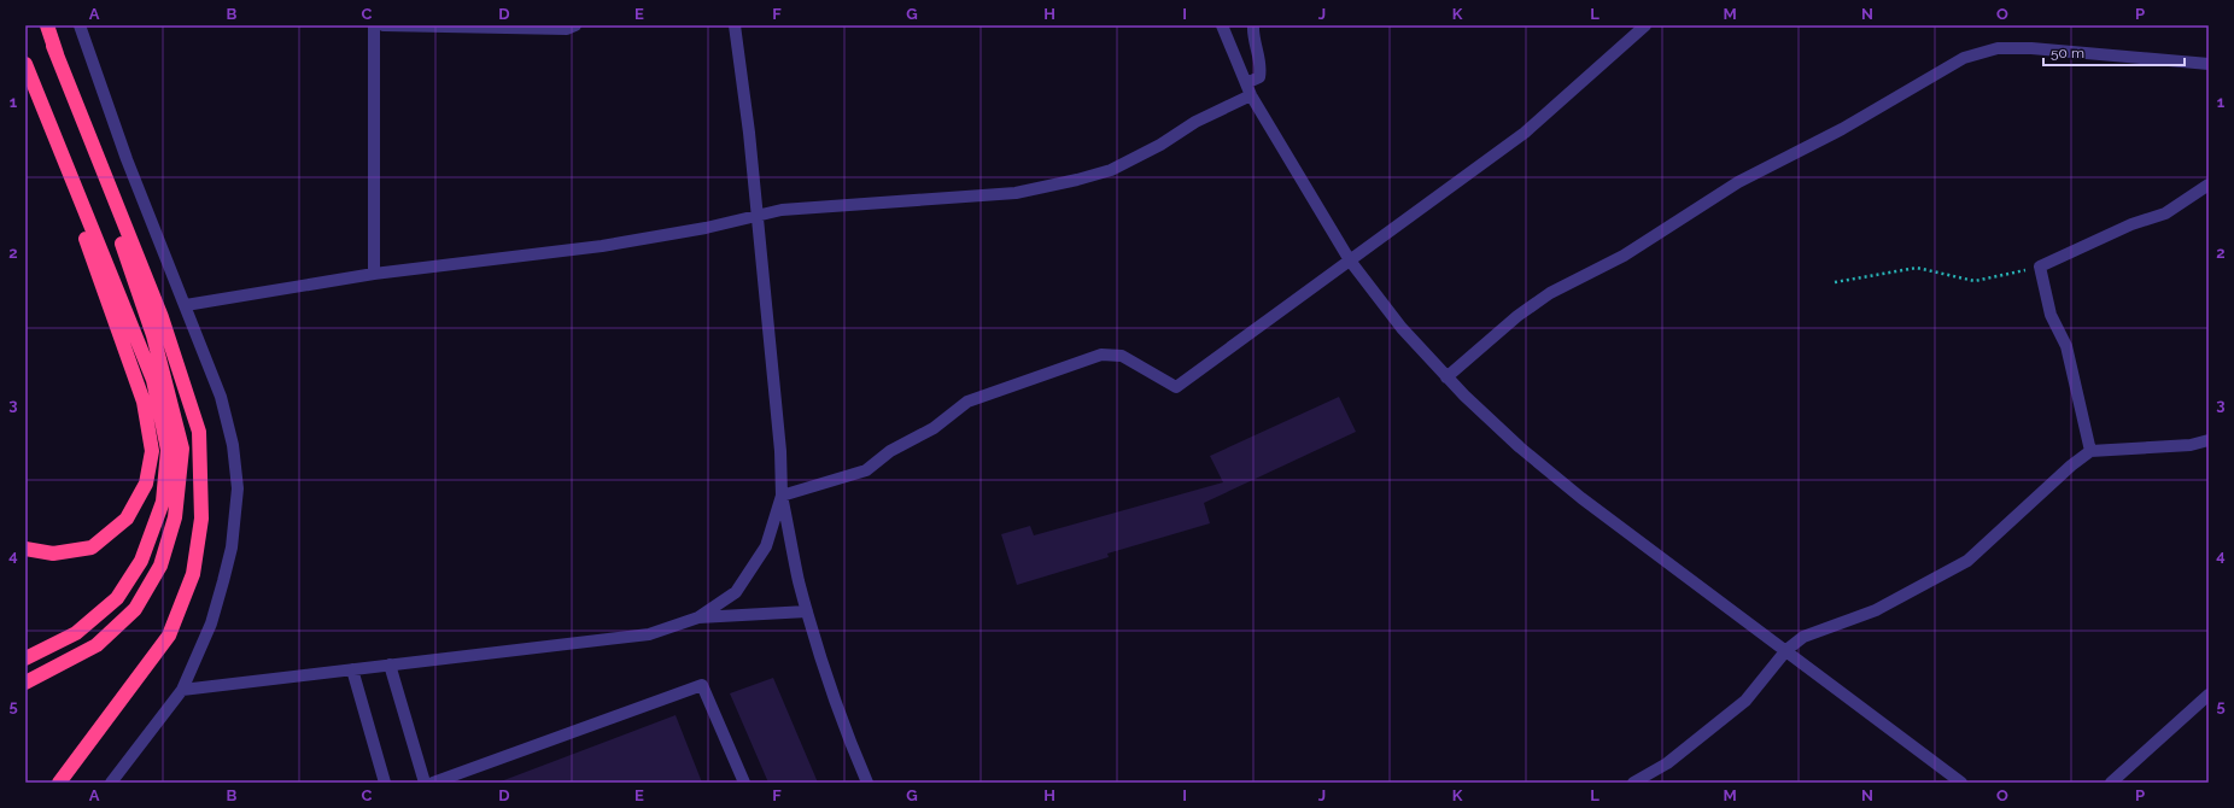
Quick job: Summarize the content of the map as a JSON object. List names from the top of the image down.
{
  "scale_bar": "50 m",
  "grid": {
    "columns": [
      "A",
      "B",
      "C",
      "D",
      "E",
      "F",
      "G",
      "H",
      "I",
      "J",
      "K",
      "L",
      "M",
      "N",
      "O",
      "P"
    ],
    "rows": [
      "1",
      "2",
      "3",
      "4",
      "5"
    ]
  }
}
